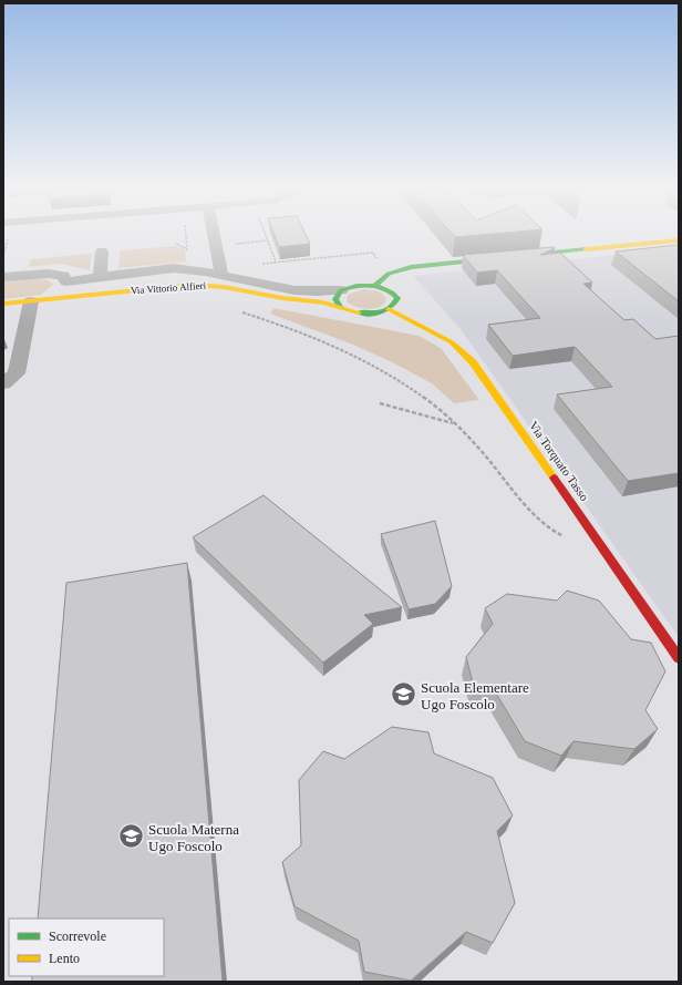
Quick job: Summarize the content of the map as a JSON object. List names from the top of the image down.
{
  "streets": {
    "street": ["Via Vittorio Alfieri", "Via Torquato Tasso"]
  },
  "crossings": [
    ["Via Vittorio Alfieri", "Via Torquato Tasso"]
  ],
  "places": {
    "school or university": ["Scuola Elementare Ugo Foscolo", "Scuola Materna Ugo Foscolo"]
  },
  "legend": ["Scorrevole", "Lento"]
}
